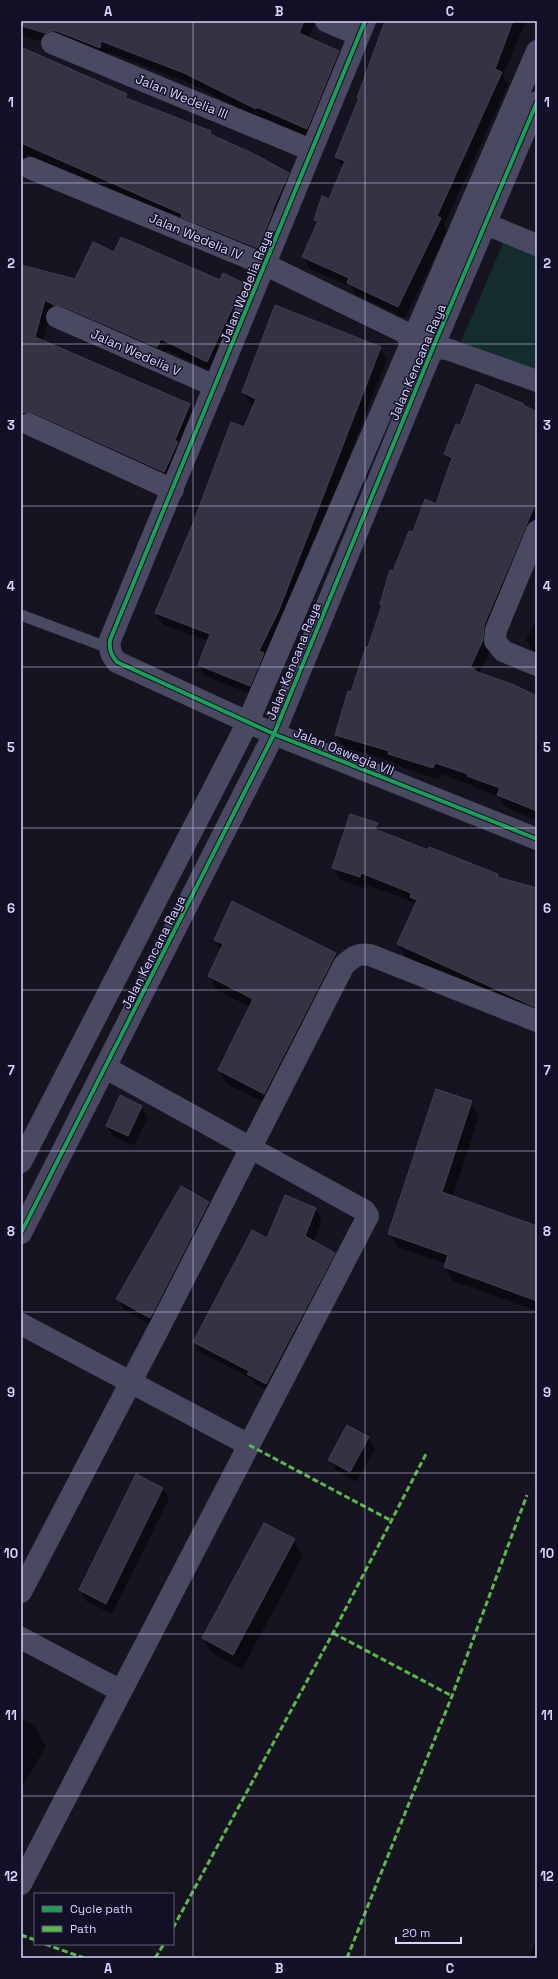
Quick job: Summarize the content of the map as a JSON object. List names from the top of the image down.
{
  "streets": {
    "street": [
      "Jalan Wedelia III",
      "Jalan Wedelia IV",
      "Jalan Wedelia Raya",
      "Jalan Wedelia V",
      "Jalan Kencana Raya",
      "Jalan Oswegia VII"
    ]
  },
  "crossings": [
    ["Jalan Wedelia III", "Jalan Wedelia Raya"],
    ["Jalan Wedelia IV", "Jalan Wedelia Raya"],
    ["Jalan Wedelia IV", "Jalan Kencana Raya"],
    ["Jalan Wedelia Raya", "Jalan Wedelia V"],
    ["Jalan Wedelia Raya", "Jalan Oswegia VII"],
    ["Jalan Kencana Raya", "Jalan Oswegia VII"]
  ],
  "legend": ["Cycle path", "Path"],
  "scale_bar": "20 m",
  "grid": {
    "columns": ["A", "B", "C"],
    "rows": [
      "1",
      "2",
      "3",
      "4",
      "5",
      "6",
      "7",
      "8",
      "9",
      "10",
      "11",
      "12"
    ]
  }
}
